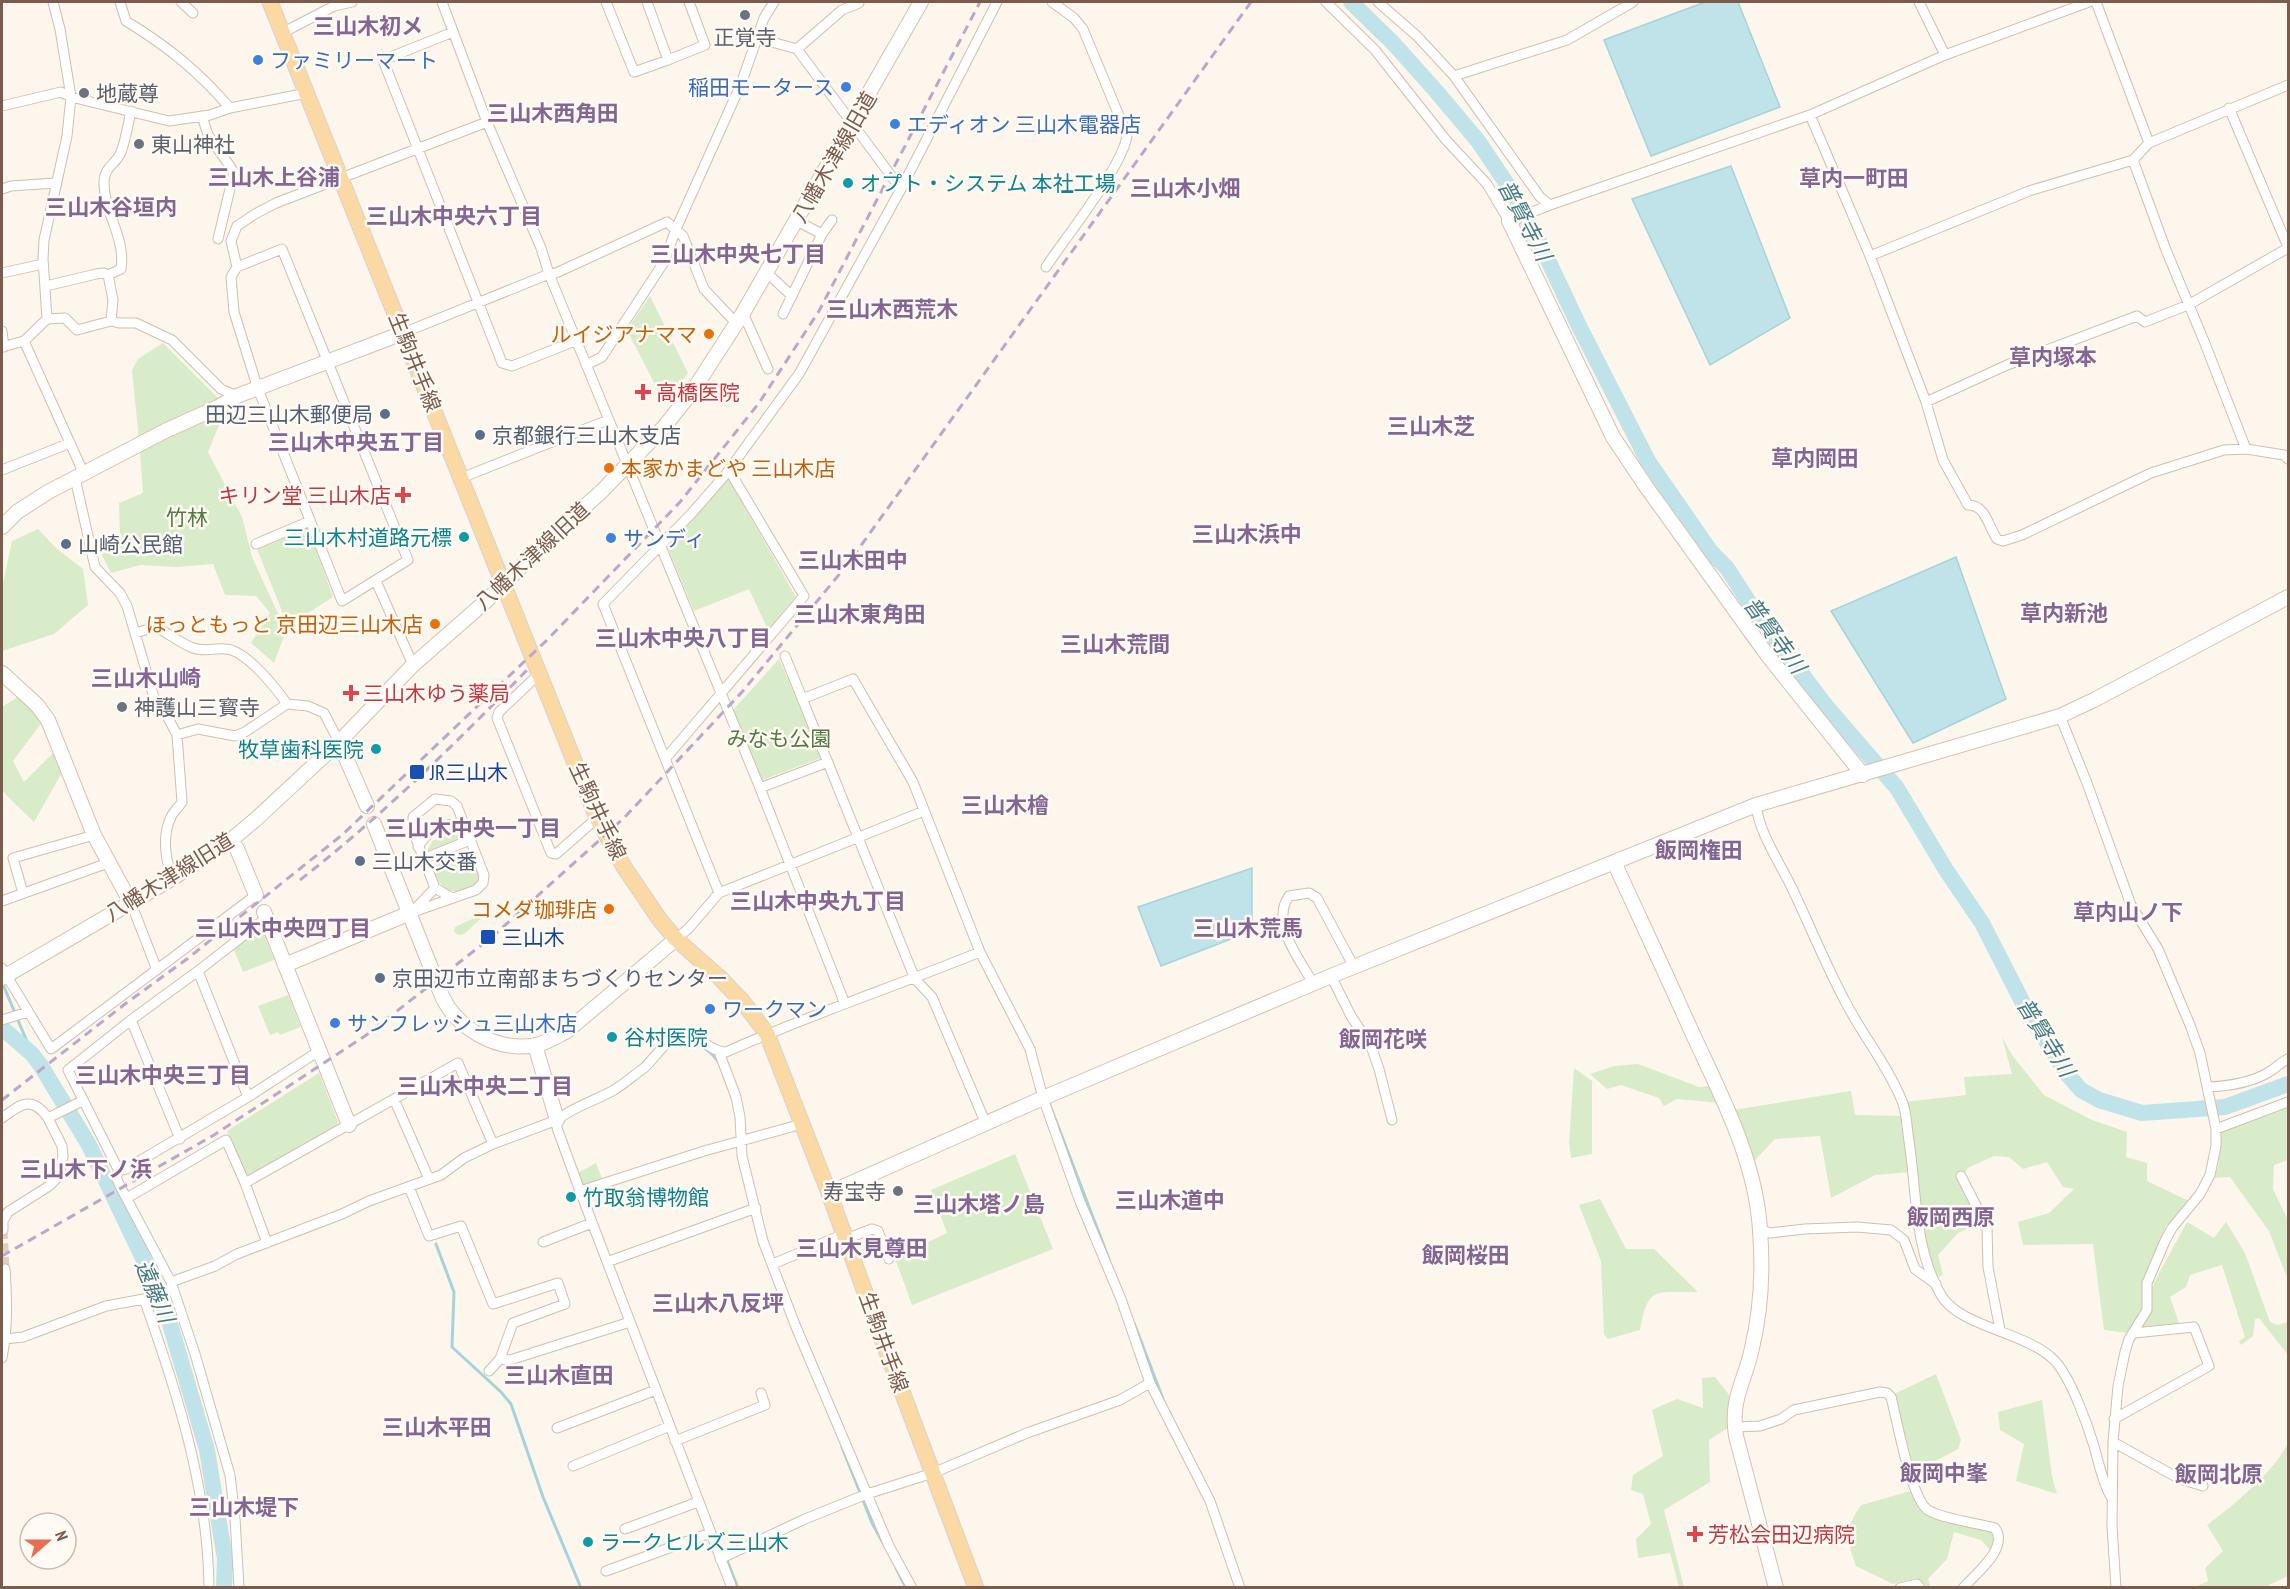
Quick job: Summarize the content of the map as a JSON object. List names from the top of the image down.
{
  "streets": {
    "main road": ["生駒井手線"],
    "street": ["八幡木津線旧道"]
  },
  "crossings": [
    ["八幡木津線旧道", "生駒井手線"]
  ],
  "districts": [
    "三山木初メ",
    "三山木西角田",
    "三山木上谷浦",
    "草内一町田",
    "三山木小畑",
    "三山木谷垣内",
    "三山木中央六丁目",
    "三山木中央七丁目",
    "三山木西荒木",
    "草内塚本",
    "三山木芝",
    "三山木中央五丁目",
    "草内岡田",
    "三山木浜中",
    "三山木田中",
    "草内新池",
    "三山木東角田",
    "三山木中央八丁目",
    "三山木荒間",
    "三山木山崎",
    "三山木檜",
    "三山木中央一丁目",
    "飯岡権田",
    "三山木中央九丁目",
    "草内山ノ下",
    "三山木中央四丁目",
    "三山木荒馬",
    "飯岡花咲",
    "三山木中央三丁目",
    "三山木中央二丁目",
    "三山木下ノ浜",
    "三山木道中",
    "三山木塔ノ島",
    "飯岡西原",
    "三山木見尊田",
    "飯岡桜田",
    "三山木八反坪",
    "三山木直田",
    "三山木平田",
    "飯岡中峯",
    "飯岡北原",
    "三山木堤下"
  ],
  "water": ["普賢寺川", "遠藤川"],
  "parks": ["竹林", "みなも公園"],
  "places": {
    "other": [
      "正覚寺",
      "ファミリーマート",
      "稲田モータース",
      "地蔵尊",
      "エディオン 三山木電器店",
      "東山神社",
      "オプト・システム 本社工場",
      "ルイジアナママ",
      "田辺三山木郵便局",
      "京都銀行三山木支店",
      "本家かまどや 三山木店",
      "三山木村道路元標",
      "サンディ",
      "山崎公民館",
      "ほっともっと 京田辺三山木店",
      "神護山三寳寺",
      "牧草歯科医院",
      "三山木交番",
      "コメダ珈琲店",
      "京田辺市立南部まちづくりセンター",
      "ワークマン",
      "サンフレッシュ三山木店",
      "谷村医院",
      "寿宝寺",
      "竹取翁博物館",
      "ラークヒルズ三山木"
    ],
    "health": [
      "高橋医院",
      "キリン堂 三山木店",
      "三山木ゆう薬局",
      "芳松会田辺病院"
    ],
    "transit": ["JR三山木", "三山木"]
  },
  "north": "right"
}
